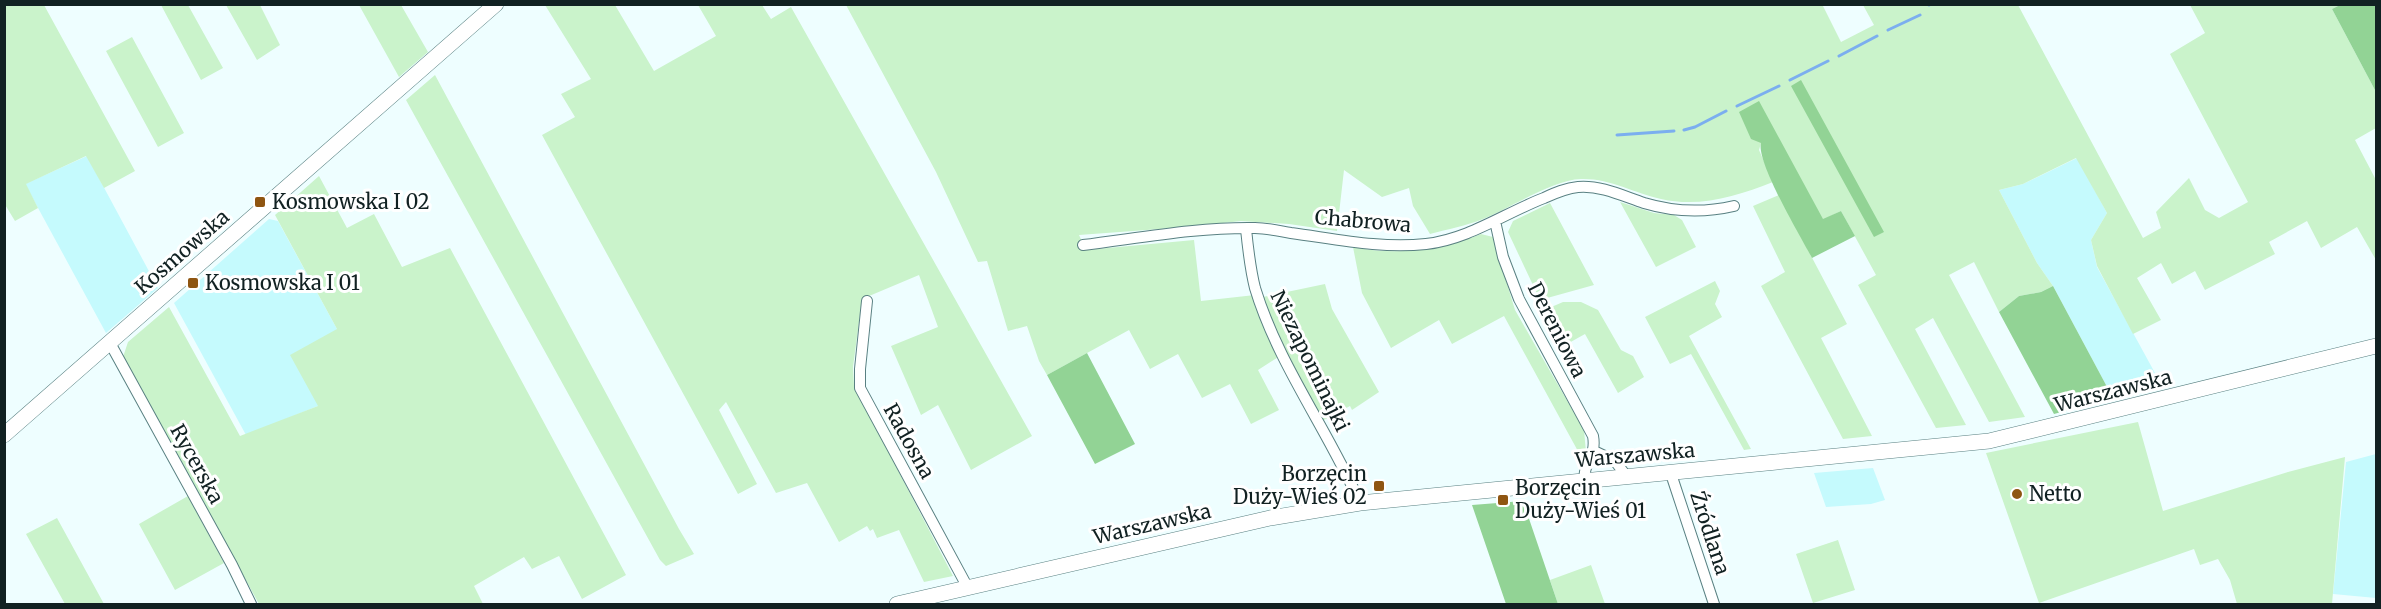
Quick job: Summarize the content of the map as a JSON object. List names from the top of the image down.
{
  "streets": {
    "main road": ["Kosmowska", "Warszawska"],
    "street": [
      "Chabrowa",
      "Dereniowa",
      "Niezapominajki",
      "Radosna",
      "Rycerska",
      "Źródlana"
    ]
  },
  "crossings": [
    ["Chabrowa", "Dereniowa"],
    ["Chabrowa", "Niezapominajki"],
    ["Kosmowska", "Rycerska"],
    ["Niezapominajki", "Warszawska"],
    ["Warszawska", "Radosna"],
    ["Warszawska", "Źródlana"]
  ],
  "places": {
    "transit": [
      "Kosmowska I 02",
      "Kosmowska I 01",
      "Borzęcin Duży-Wieś 02",
      "Borzęcin Duży-Wieś 01"
    ],
    "other": ["Netto"]
  }
}
